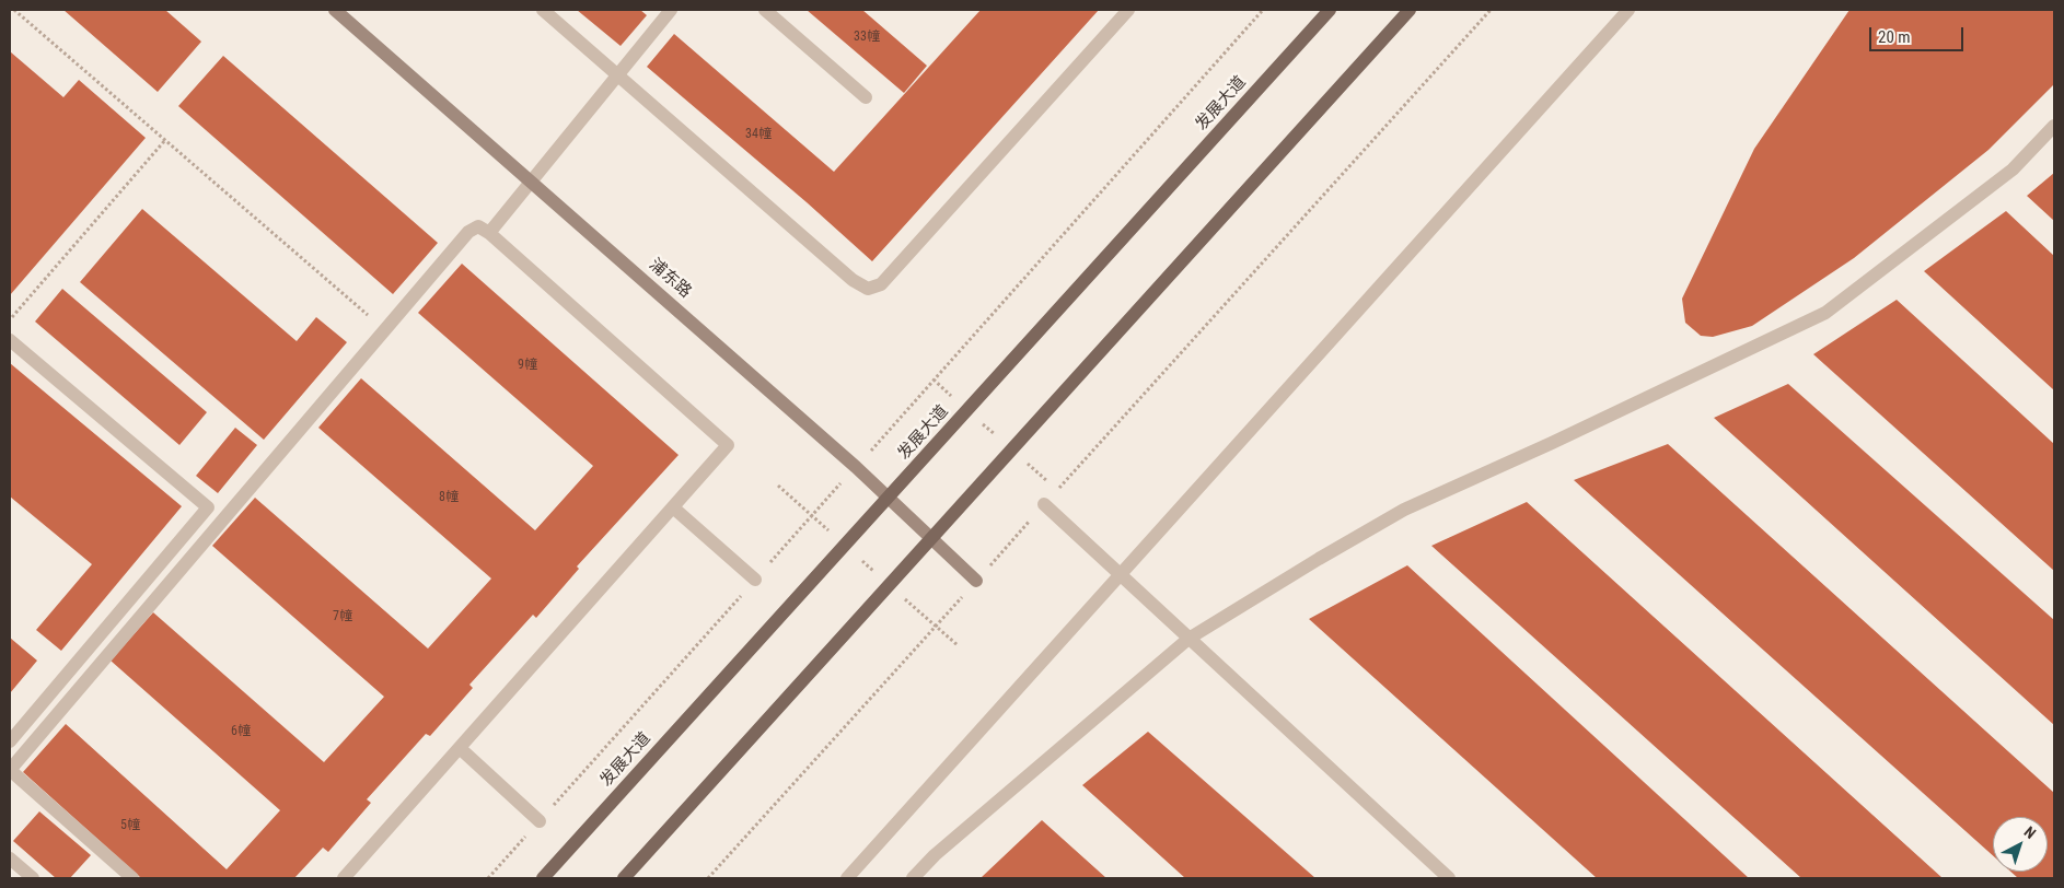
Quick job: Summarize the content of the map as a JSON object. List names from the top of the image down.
{
  "streets": {
    "main road": ["发展大道"],
    "street": ["浦东路"]
  },
  "crossings": [
    ["发展大道", "浦东路"]
  ],
  "house_numbers": [
    "33幢",
    "34幢",
    "9幢",
    "8幢",
    "7幢",
    "6幢",
    "5幢"
  ],
  "scale_bar": "20 m",
  "north": "top right"
}
